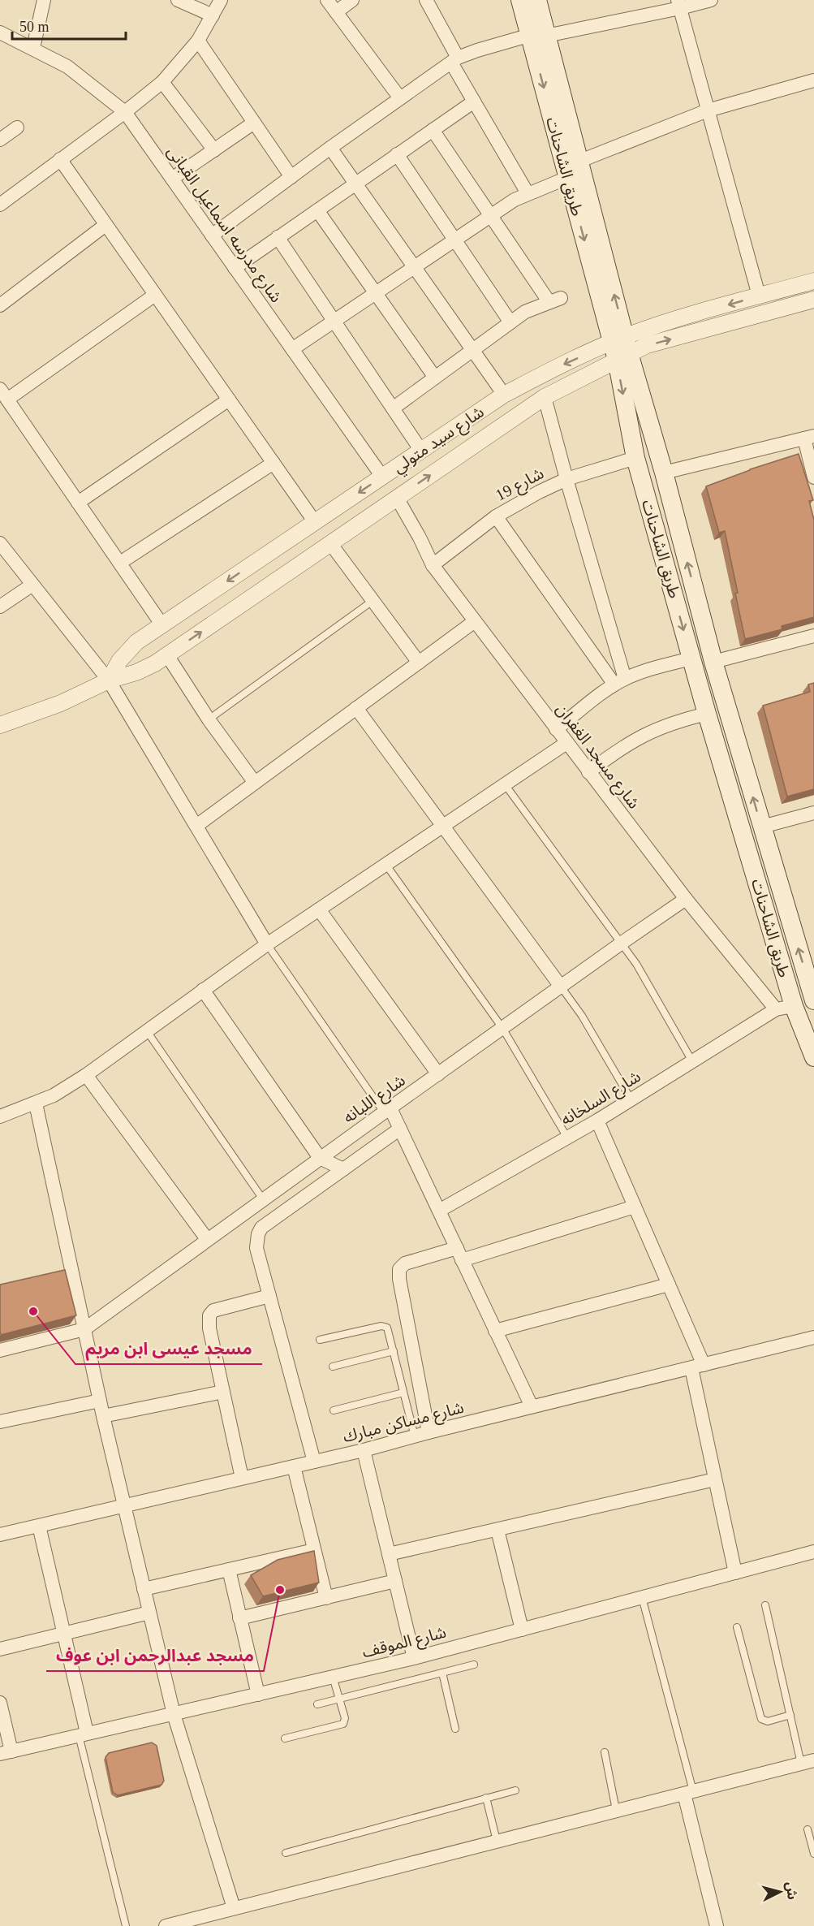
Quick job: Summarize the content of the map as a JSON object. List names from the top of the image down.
{
  "streets": {
    "main road": ["طريق الشاحنات"],
    "street": [
      "شارع مدرسه اسماعيل القبانى",
      "شارع سيد متولي",
      "شارع 19",
      "شارع مسجد الغفران",
      "شارع السلخانه",
      "شارع اللبانه",
      "شارع مساكن مبارك",
      "شارع الموقف"
    ]
  },
  "crossings": [
    ["طريق الشاحنات", "شارع سيد متولي"],
    ["طريق الشاحنات", "شارع 19"],
    ["طريق الشاحنات", "شارع مسجد الغفران"],
    ["طريق الشاحنات", "شارع السلخانه"],
    ["شارع مدرسه اسماعيل القبانى", "شارع سيد متولي"],
    ["شارع سيد متولي", "شارع مسجد الغفران"],
    ["شارع 19", "شارع مسجد الغفران"],
    ["شارع مسجد الغفران", "شارع السلخانه"],
    ["شارع مسجد الغفران", "شارع اللبانه"]
  ],
  "places": ["مسجد عيسى ابن مريم", "مسجد عبدالرحمن ابن عوف"],
  "scale_bar": "50 m",
  "north": "right"
}
